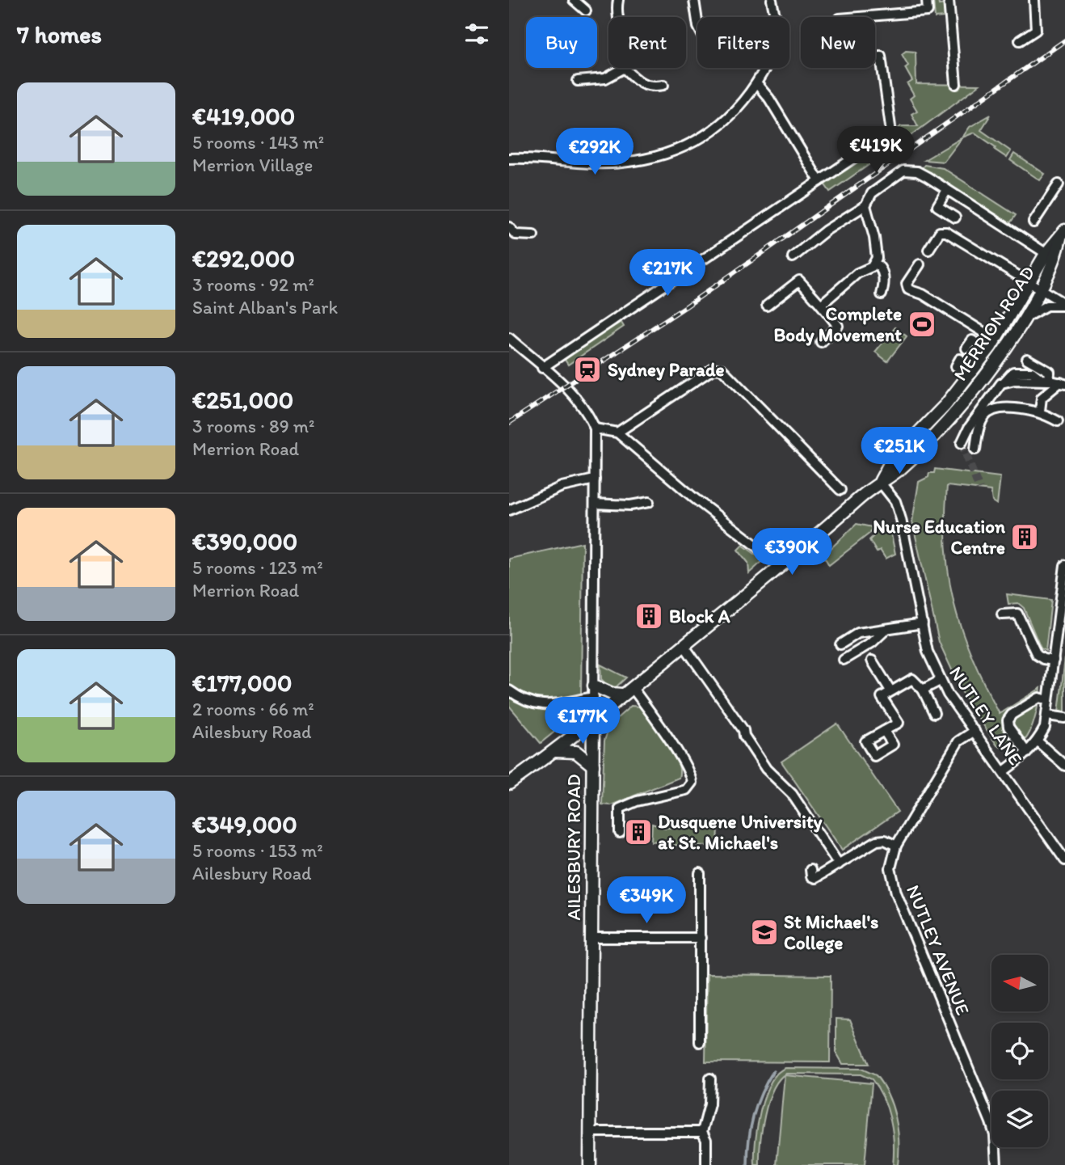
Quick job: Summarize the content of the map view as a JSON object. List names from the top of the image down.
{
  "streets": {
    "main road": ["MERRION ROAD", "AILESBURY ROAD"],
    "street": ["NUTLEY LANE", "NUTLEY AVENUE"]
  },
  "crossings": [
    ["MERRION ROAD", "NUTLEY LANE"],
    ["MERRION ROAD", "AILESBURY ROAD"],
    ["NUTLEY LANE", "NUTLEY AVENUE"]
  ],
  "places": {
    "sports": ["Complete Body Movement"],
    "station": ["Sydney Parade"],
    "building": ["Nurse Education Centre", "Block A", "Dusquene University at St. Michael's"],
    "school or university": ["St Michael's College"]
  },
  "north": "left",
  "page": {
    "heading": "7 homes",
    "chip": [
      "Buy",
      "Rent",
      "Filters",
      "New"
    ],
    "list": [
      {
        "name": "€419,000",
        "note": "5 rooms · 143 m² · Merrion Village"
      },
      {
        "name": "€292,000",
        "note": "3 rooms · 92 m² · Saint Alban's Park"
      },
      {
        "name": "€251,000",
        "note": "3 rooms · 89 m² · Merrion Road"
      },
      {
        "name": "€390,000",
        "note": "5 rooms · 123 m² · Merrion Road"
      },
      {
        "name": "€177,000",
        "note": "2 rooms · 66 m² · Ailesbury Road"
      },
      {
        "name": "€349,000",
        "note": "5 rooms · 153 m² · Ailesbury Road"
      }
    ],
    "price": [
      "€419K",
      "€292K",
      "€217K",
      "€251K",
      "€390K",
      "€177K",
      "€349K"
    ]
  }
}
